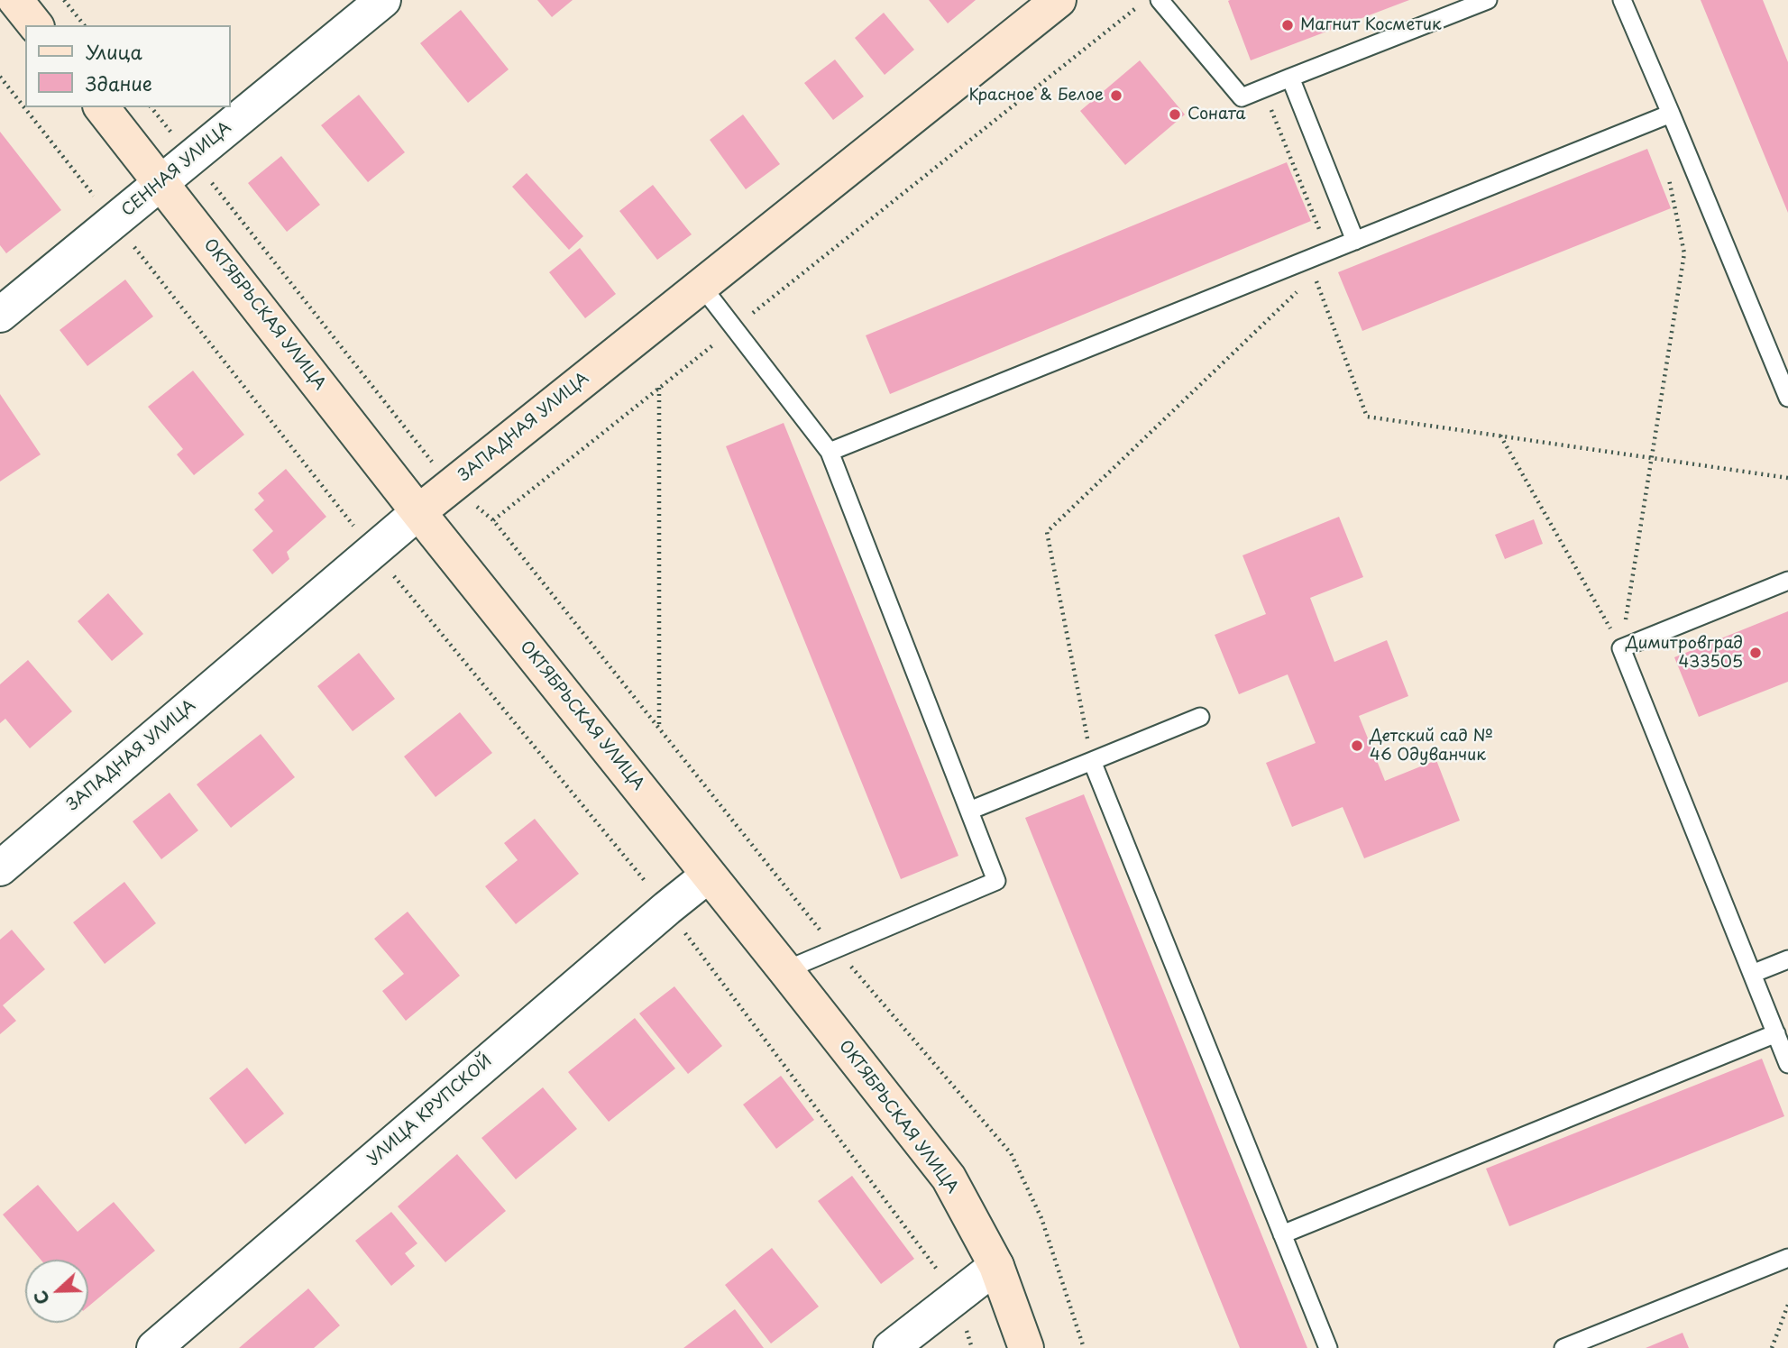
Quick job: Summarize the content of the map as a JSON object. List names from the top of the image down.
{
  "streets": {
    "main road": ["ОКТЯБРЬСКАЯ УЛИЦА", "ЗАПАДНАЯ УЛИЦА"],
    "street": ["СЕННАЯ УЛИЦА", "УЛИЦА КРУПСКОЙ"]
  },
  "crossings": [
    ["СЕННАЯ УЛИЦА", "ОКТЯБРЬСКАЯ УЛИЦА"],
    ["ОКТЯБРЬСКАЯ УЛИЦА", "ЗАПАДНАЯ УЛИЦА"],
    ["ОКТЯБРЬСКАЯ УЛИЦА", "УЛИЦА КРУПСКОЙ"]
  ],
  "places": [
    "Магнит Косметик",
    "Красное & Белое",
    "Соната",
    "Димитровград 433505",
    "Детский сад № 46 Одуванчик"
  ],
  "legend": ["Улица", "Здание"],
  "north": "left"
}
